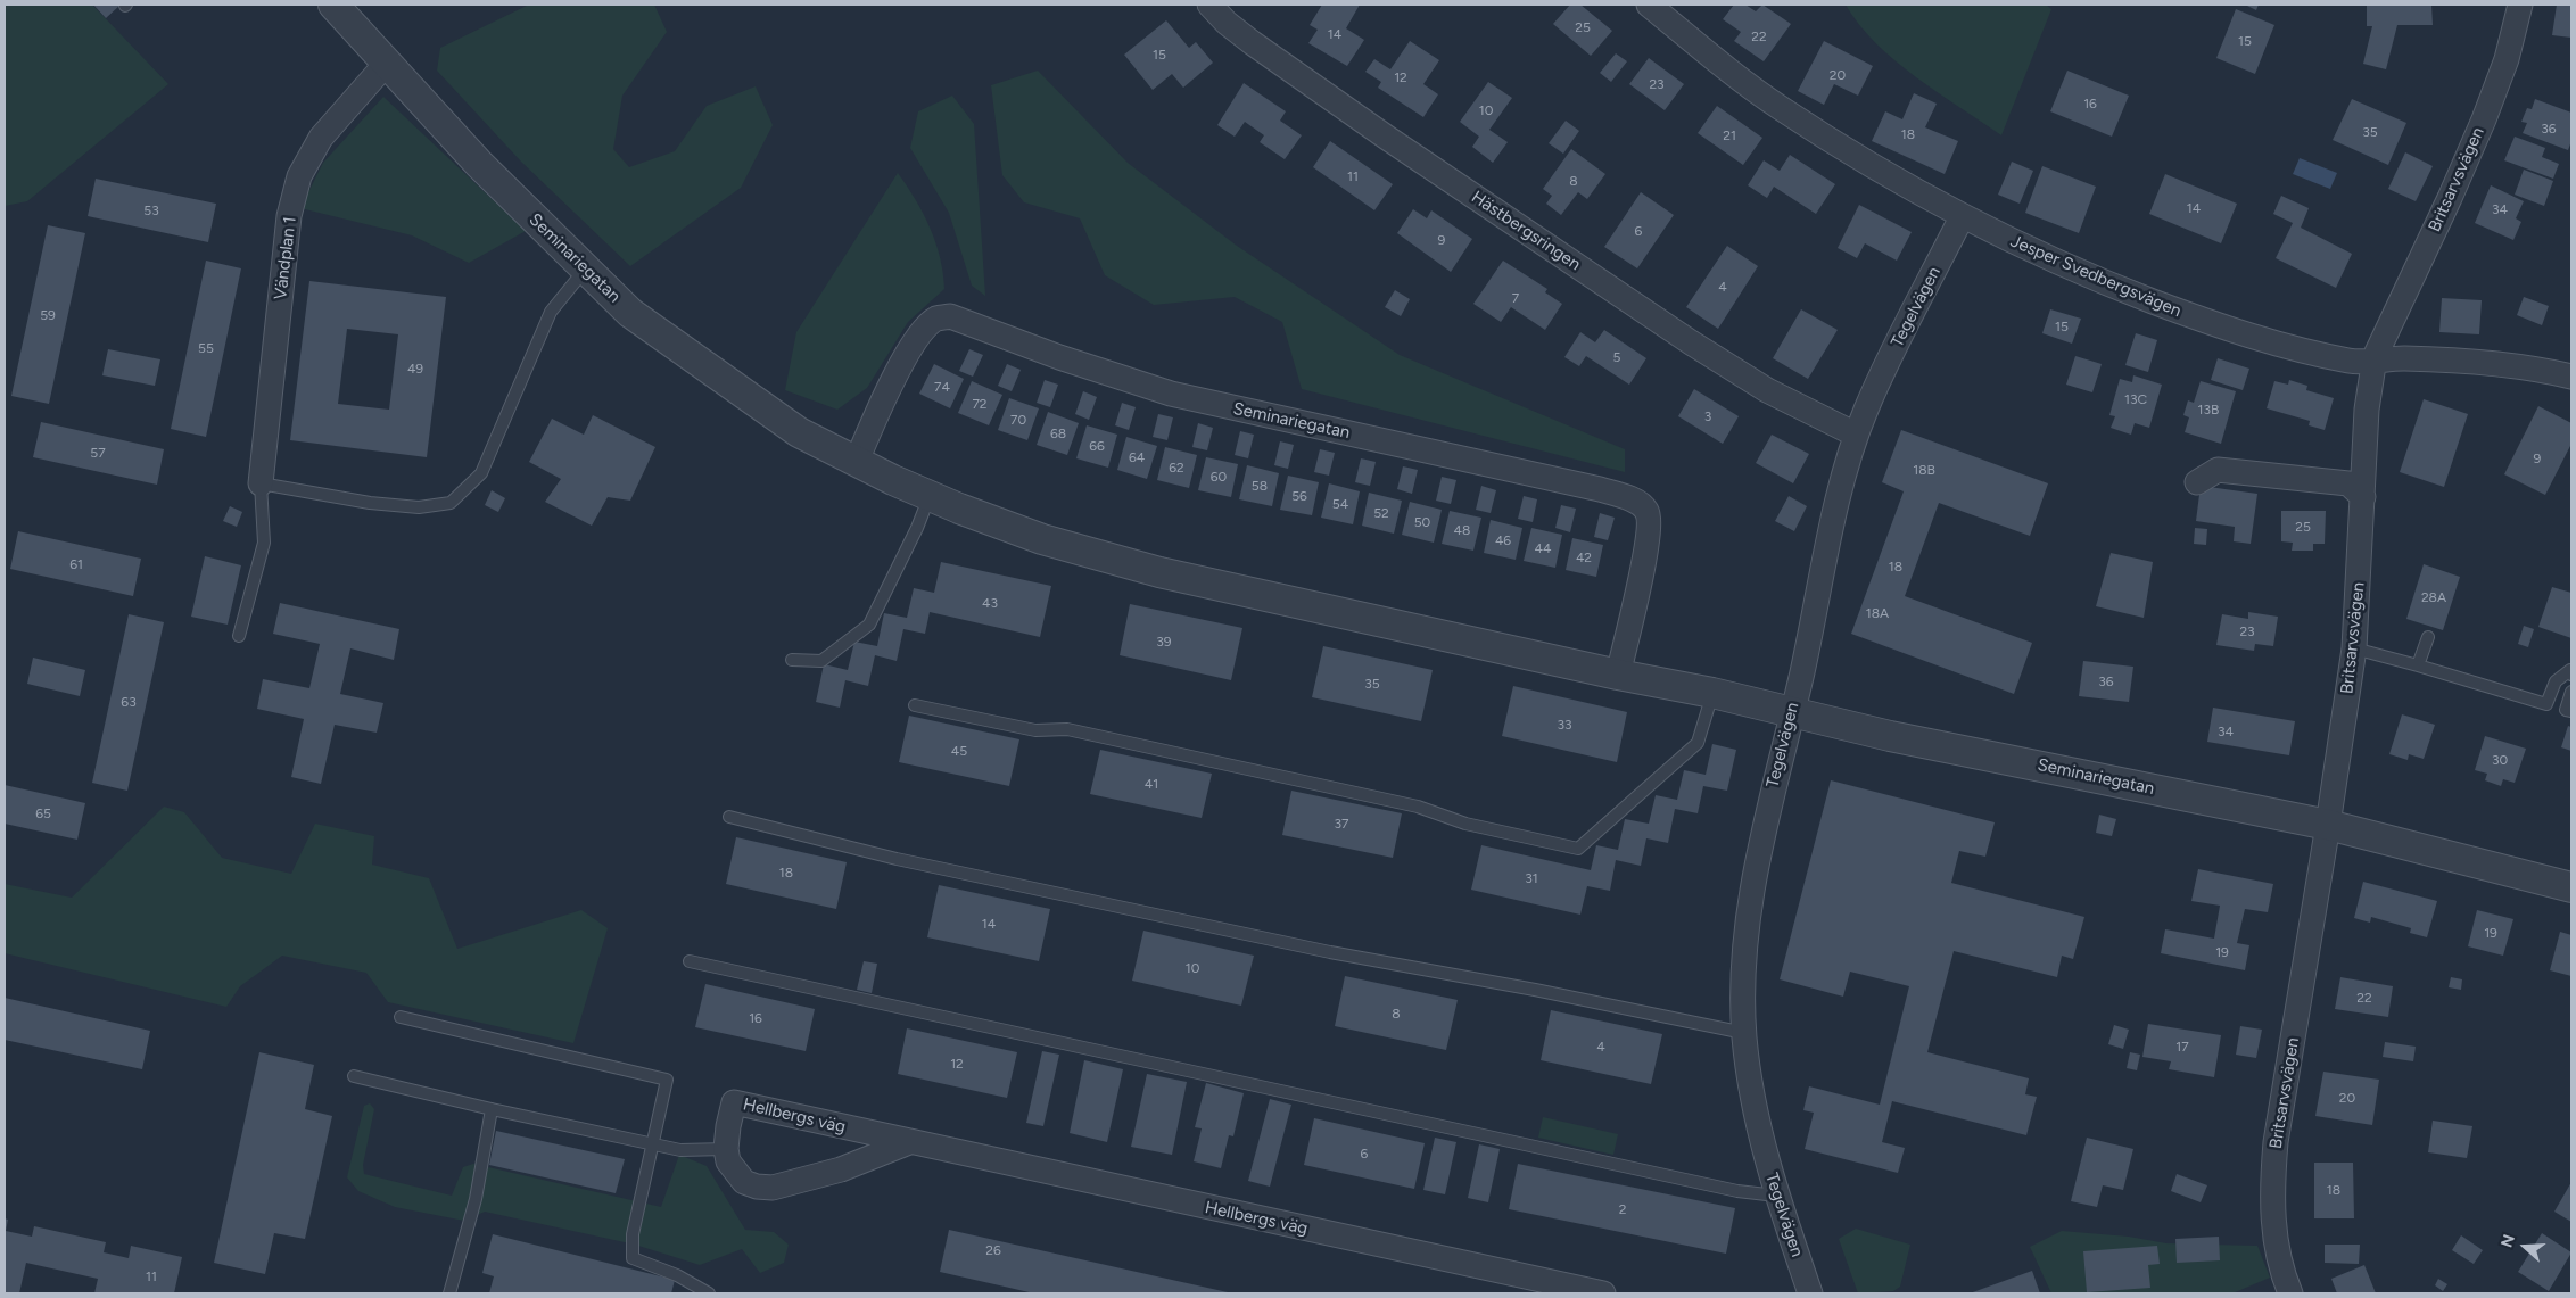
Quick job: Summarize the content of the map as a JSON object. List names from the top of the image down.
{
  "streets": {
    "street": [
      "Britsarvsvägen",
      "Hästbergsringen",
      "Vändplan 1",
      "Seminariegatan",
      "Jesper Svedbergsvägen",
      "Tegelvägen",
      "Hellbergs väg"
    ]
  },
  "crossings": [
    ["Britsarvsvägen", "Seminariegatan"],
    ["Britsarvsvägen", "Jesper Svedbergsvägen"],
    ["Hästbergsringen", "Tegelvägen"],
    ["Vändplan 1", "Seminariegatan"],
    ["Seminariegatan", "Tegelvägen"],
    ["Jesper Svedbergsvägen", "Tegelvägen"]
  ],
  "house_numbers": [
    "25",
    "14",
    "22",
    "15",
    "15",
    "20",
    "12",
    "23",
    "16",
    "10",
    "36",
    "35",
    "18",
    "21",
    "11",
    "8",
    "14",
    "34",
    "53",
    "6",
    "9",
    "4",
    "7",
    "59",
    "15",
    "55",
    "5",
    "49",
    "74",
    "13C",
    "72",
    "13B",
    "3",
    "70",
    "68",
    "66",
    "57",
    "64",
    "9",
    "62",
    "18B",
    "60",
    "58",
    "56",
    "54",
    "52",
    "50",
    "25",
    "48",
    "46",
    "44",
    "42",
    "61",
    "18",
    "28A",
    "43",
    "18A",
    "23",
    "39",
    "36",
    "35",
    "63",
    "33",
    "34",
    "45",
    "30",
    "41",
    "65",
    "37",
    "18",
    "31",
    "14",
    "19",
    "19",
    "10",
    "22",
    "8",
    "16",
    "4",
    "17",
    "12",
    "20",
    "6",
    "18",
    "2",
    "26",
    "11"
  ],
  "north": "left"
}
